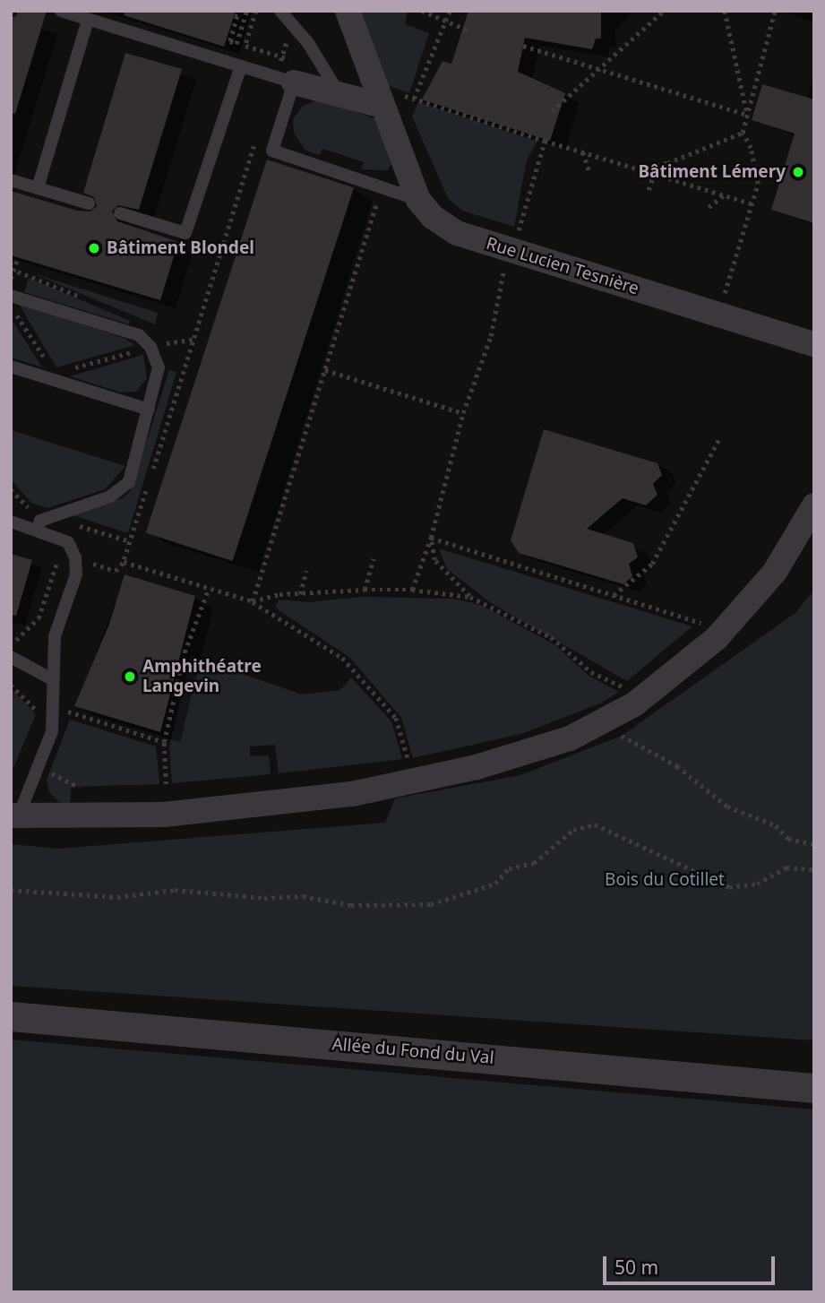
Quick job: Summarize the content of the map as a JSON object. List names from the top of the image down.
{
  "streets": {
    "street": ["Rue Lucien Tesnière", "Allée du Fond du Val"]
  },
  "parks": ["Bois du Cotillet"],
  "places": ["Bâtiment Lémery", "Bâtiment Blondel", "Amphithéatre Langevin"],
  "scale_bar": "50 m"
}
